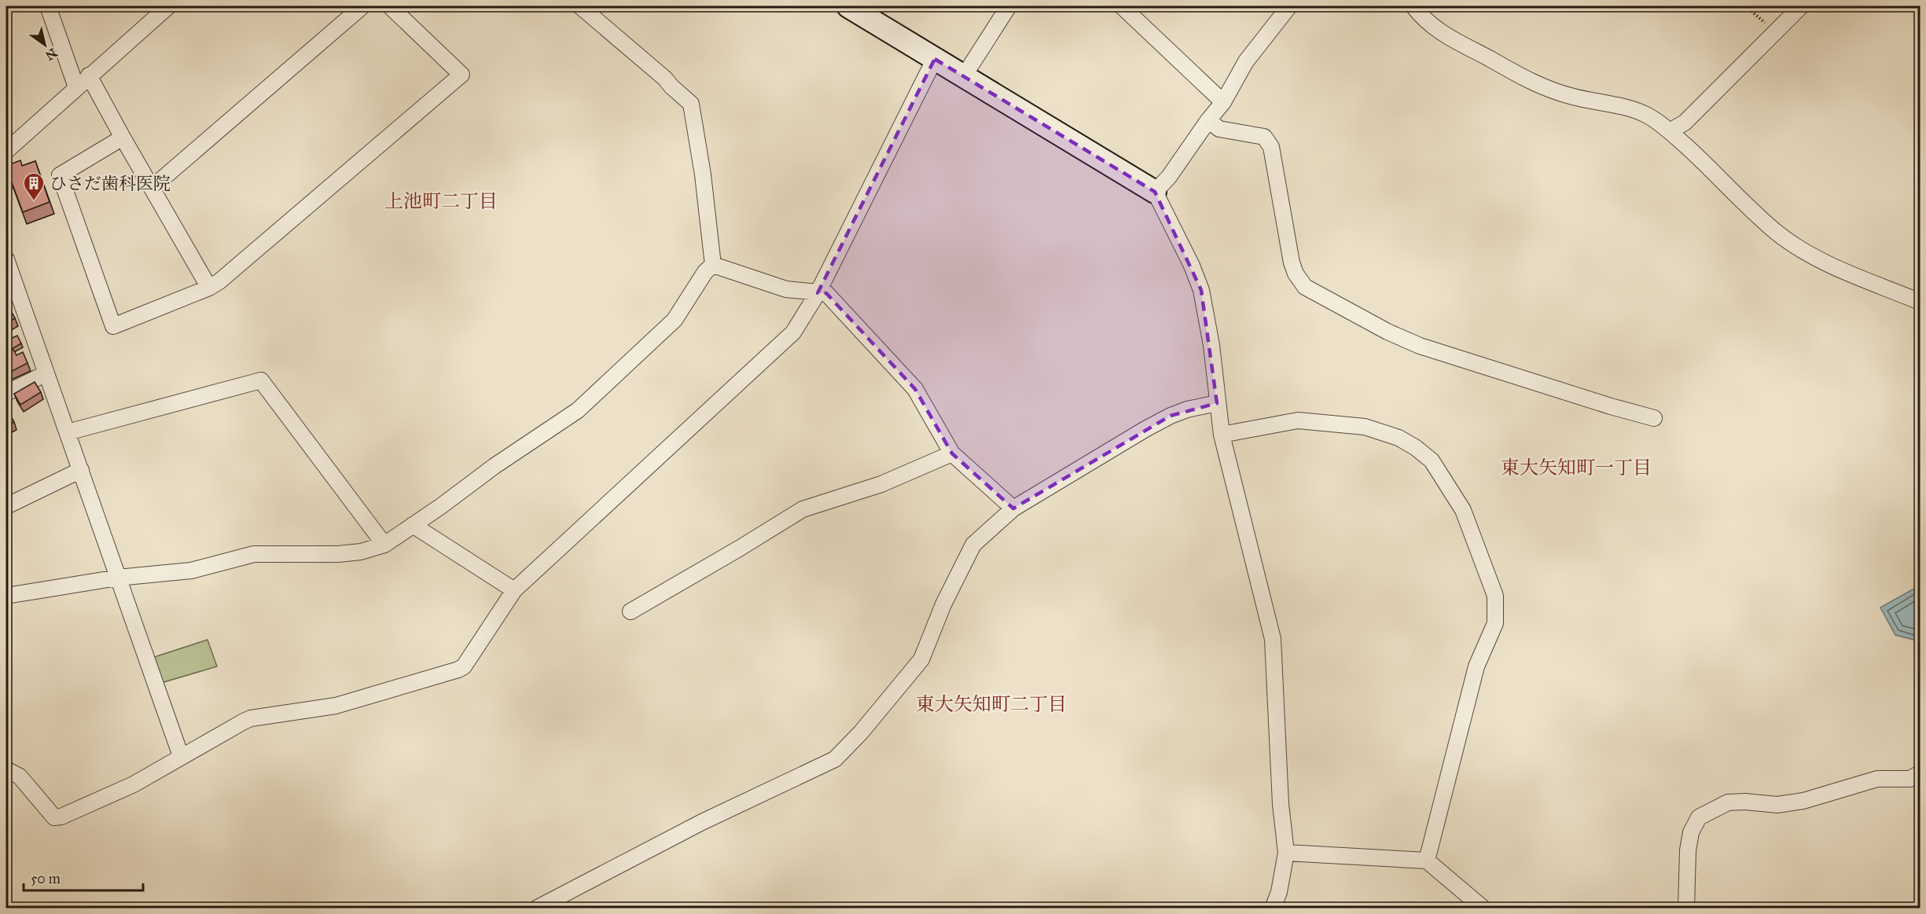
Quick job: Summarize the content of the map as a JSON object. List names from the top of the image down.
{
  "districts": ["上池町二丁目", "東大矢知町一丁目", "東大矢知町二丁目"],
  "places": {
    "building": ["ひさだ歯科医院"]
  },
  "scale_bar": "50 m",
  "north": "bottom right"
}
